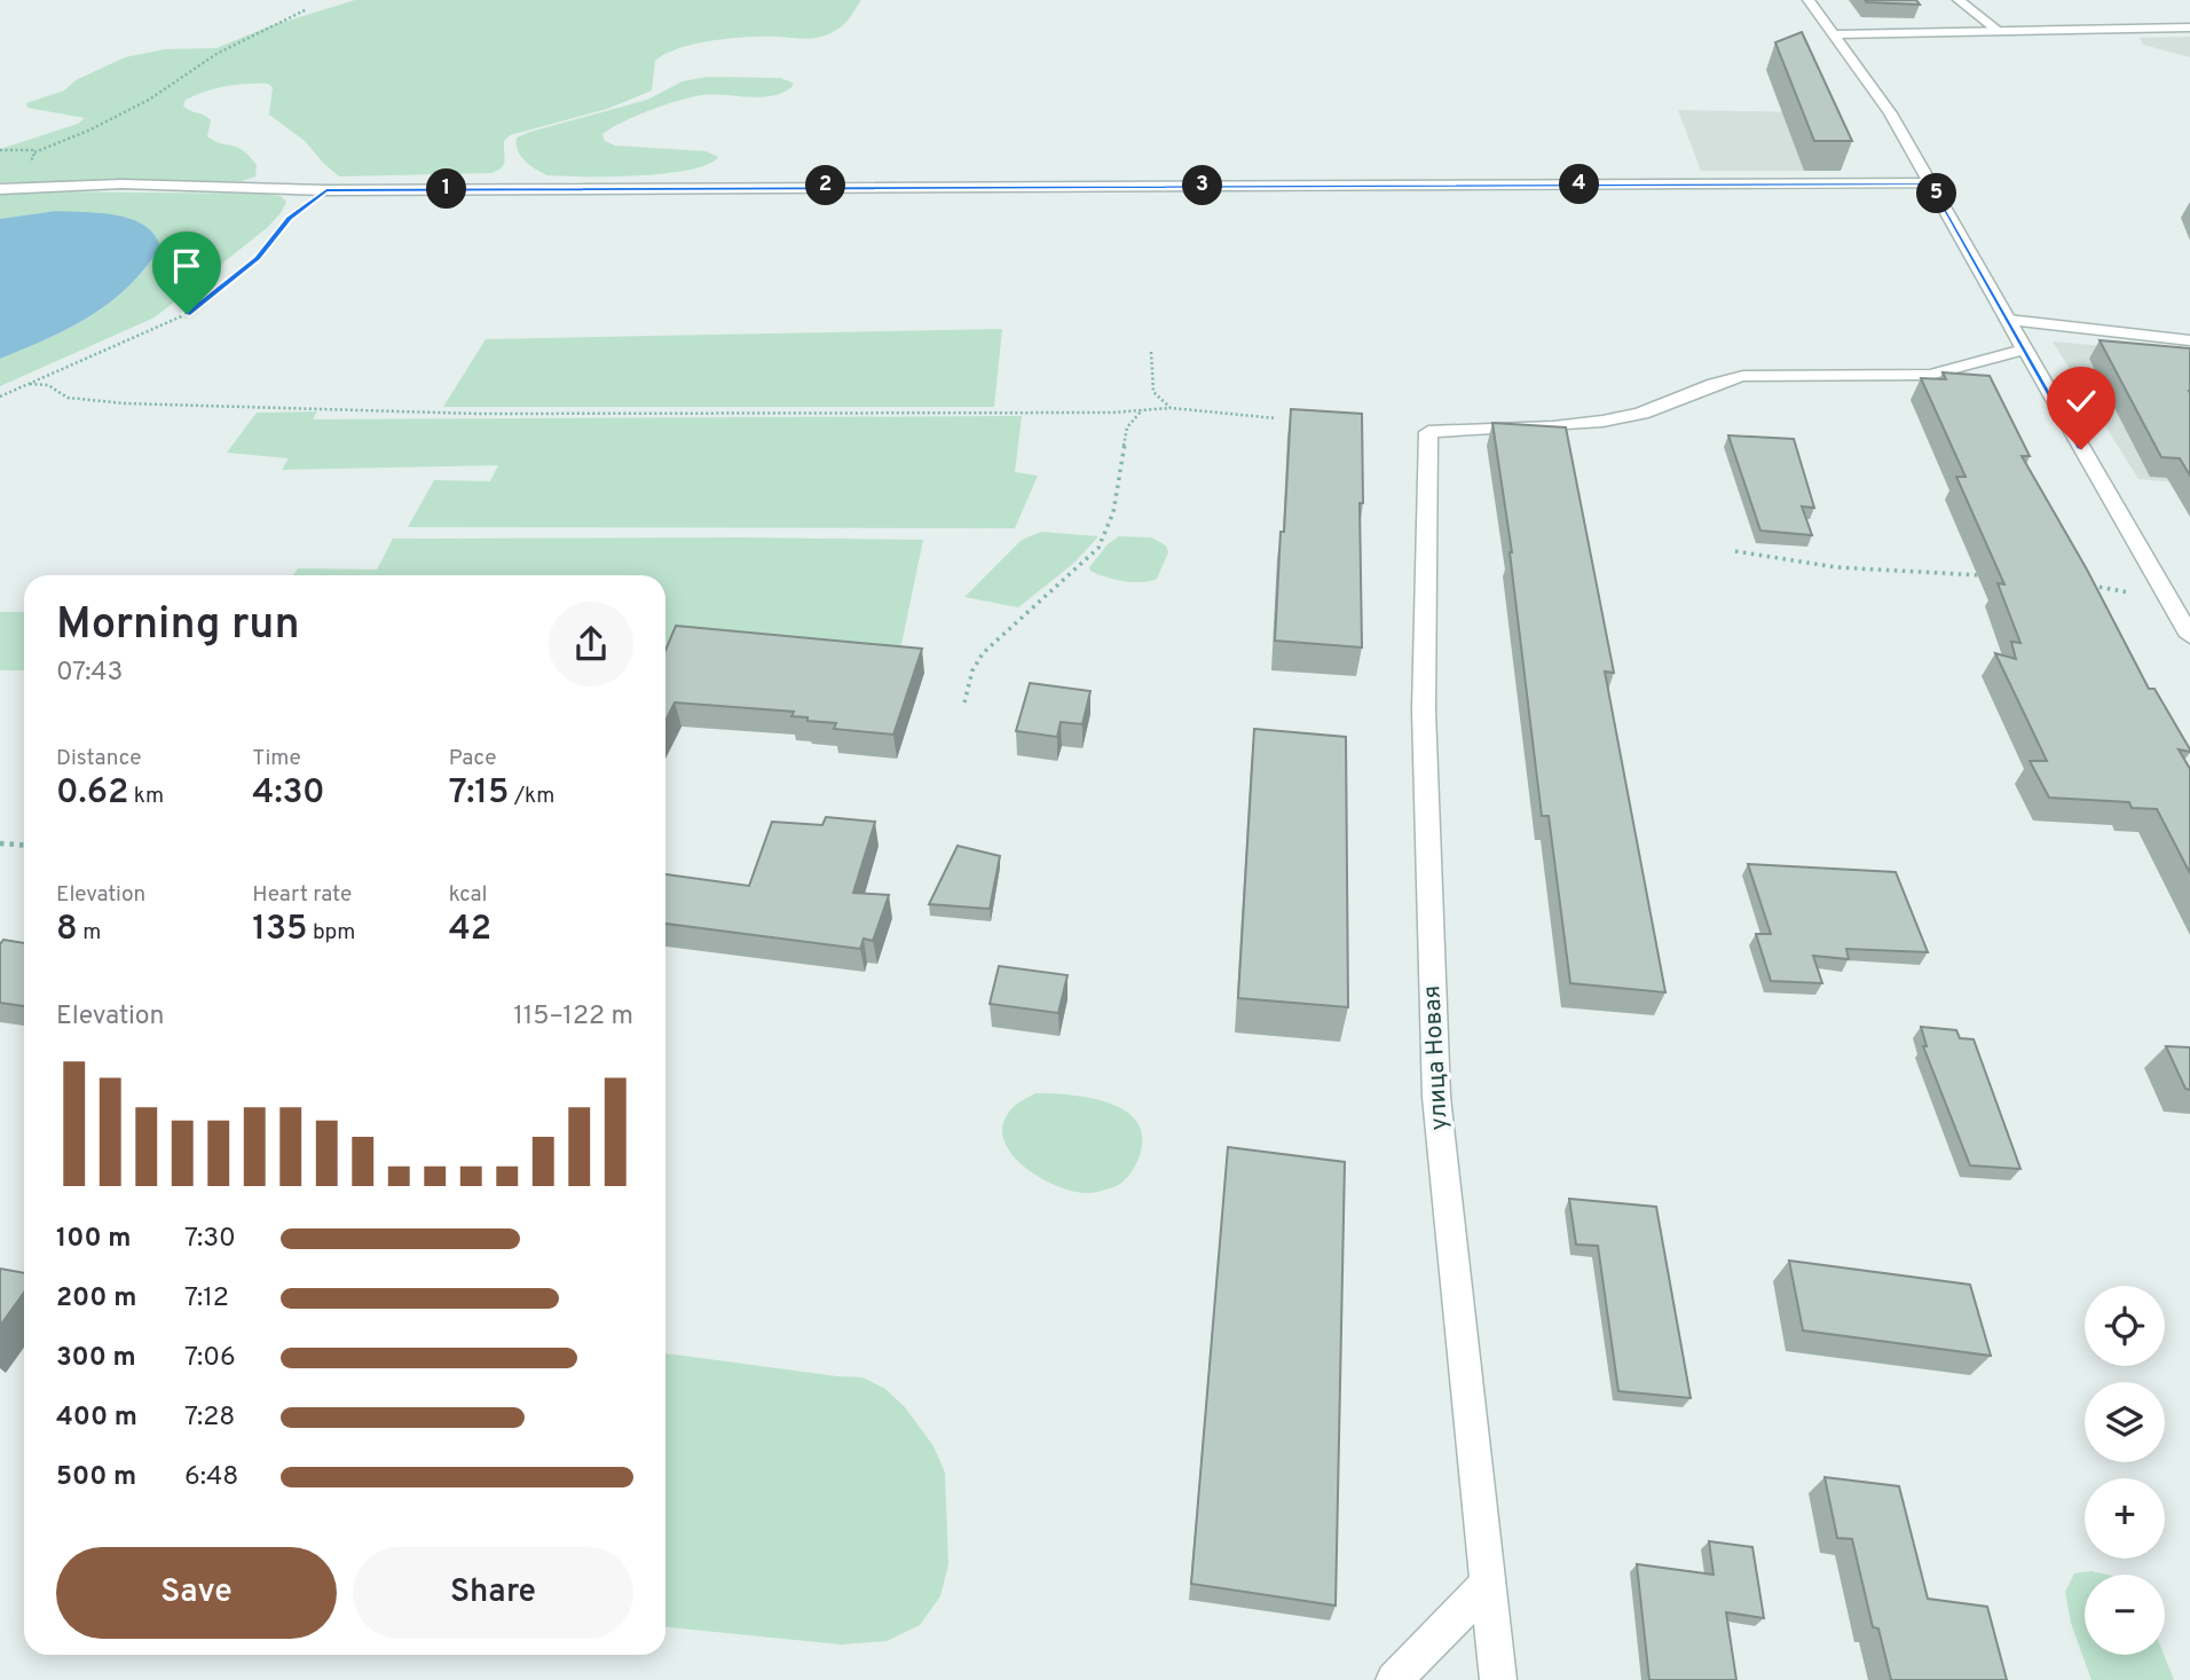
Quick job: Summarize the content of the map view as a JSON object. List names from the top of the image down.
{
  "streets": {
    "street": ["улица Новая"]
  },
  "page": {
    "pins": [
      "4",
      "2",
      "3",
      "1",
      "5"
    ],
    "heading": ["Morning run", "07:43"],
    "stats": [
      ["Distance", "0.62 km"],
      ["Time", "4:30"],
      ["Pace", "7:15 /km"],
      ["Elevation", "8 m"],
      ["Heart rate", "135 bpm"],
      ["kcal", "42"]
    ],
    "chart": ["Elevation", "115–122 m"],
    "list": [
      {
        "name": "100 m",
        "note": "7:30"
      },
      {
        "name": "200 m",
        "note": "7:12"
      },
      {
        "name": "300 m",
        "note": "7:06"
      },
      {
        "name": "400 m",
        "note": "7:28"
      },
      {
        "name": "500 m",
        "note": "6:48"
      }
    ],
    "map_buttons": ["+", "−"],
    "buttons": ["Save", "Share"]
  }
}
